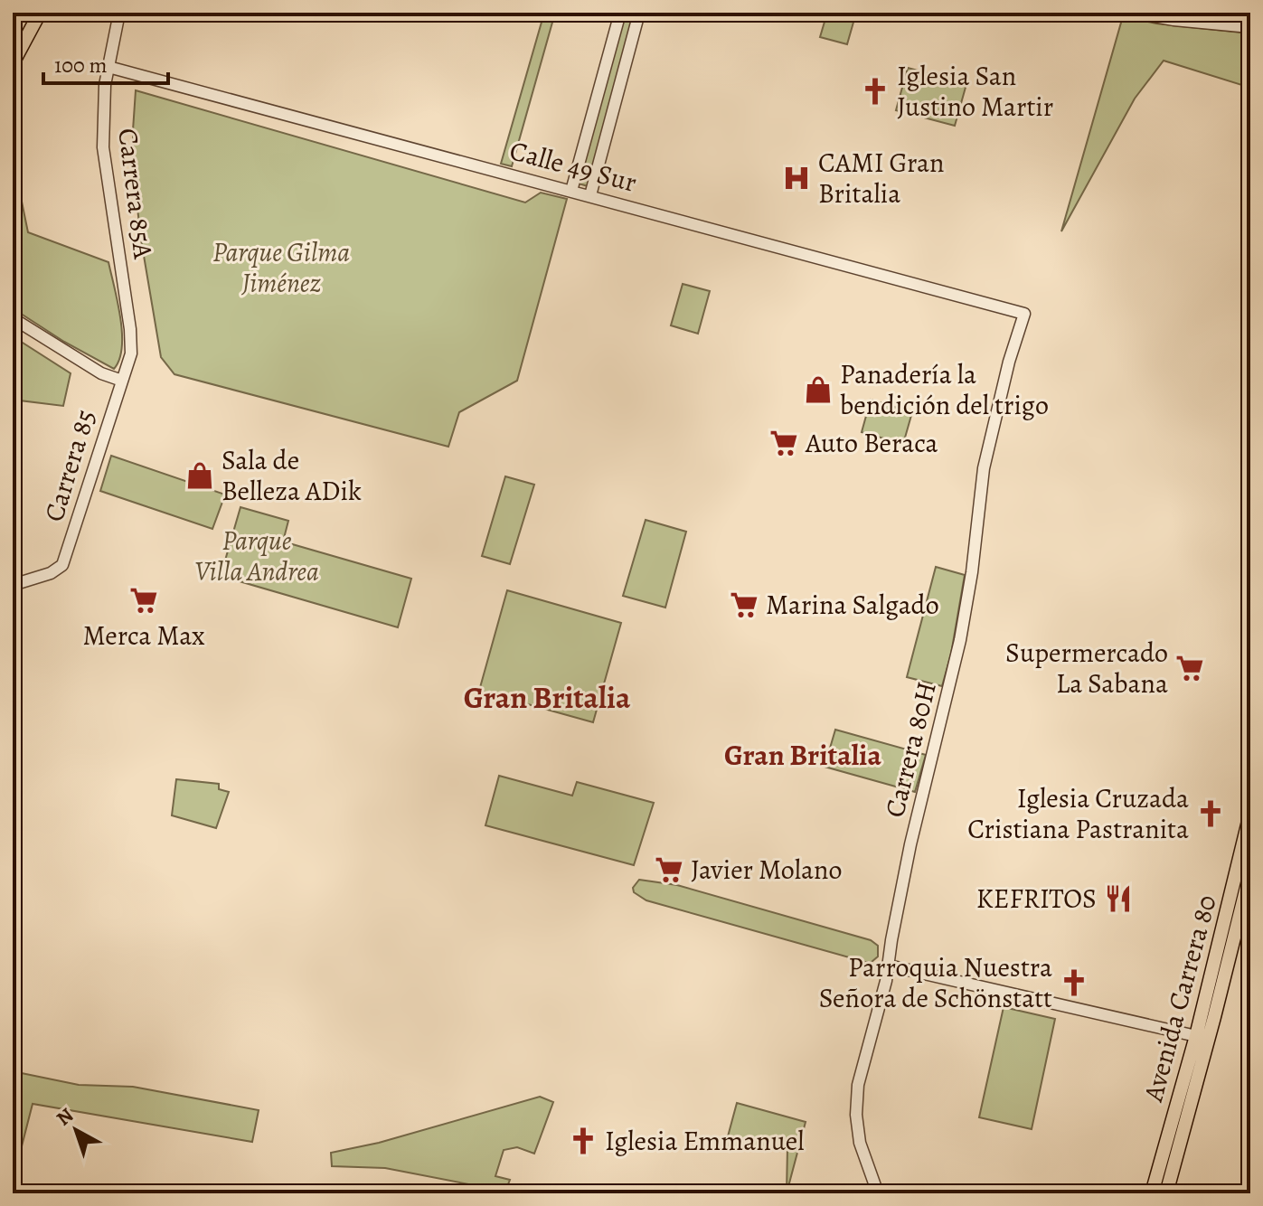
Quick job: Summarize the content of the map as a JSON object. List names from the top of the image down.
{
  "streets": {
    "main road": ["Avenida Carrera 80"],
    "street": [
      "Calle 49 Sur",
      "Carrera 85A",
      "Carrera 85",
      "Carrera 80H"
    ]
  },
  "crossings": [
    ["Calle 49 Sur", "Carrera 85A"],
    ["Calle 49 Sur", "Carrera 80H"],
    ["Carrera 85A", "Carrera 85"]
  ],
  "districts": ["Gran Britalia", "Gran Britalia"],
  "parks": ["Parque Gilma Jiménez", "Parque Villa Andrea"],
  "places": {
    "church": [
      "Iglesia San Justino Martir",
      "Iglesia Cruzada Cristiana Pastranita",
      "Parroquia Nuestra Señora de Schönstatt",
      "Iglesia Emmanuel"
    ],
    "hospital": ["CAMI Gran Britalia"],
    "shop": ["Panadería la bendición del trigo", "Sala de Belleza ADik"],
    "supermarket": [
      "Auto Beraca",
      "Merca Max",
      "Marina Salgado",
      "Supermercado La Sabana",
      "Javier Molano"
    ],
    "restaurant": ["KEFRITOS"]
  },
  "scale_bar": "100 m",
  "north": "top left"
}
